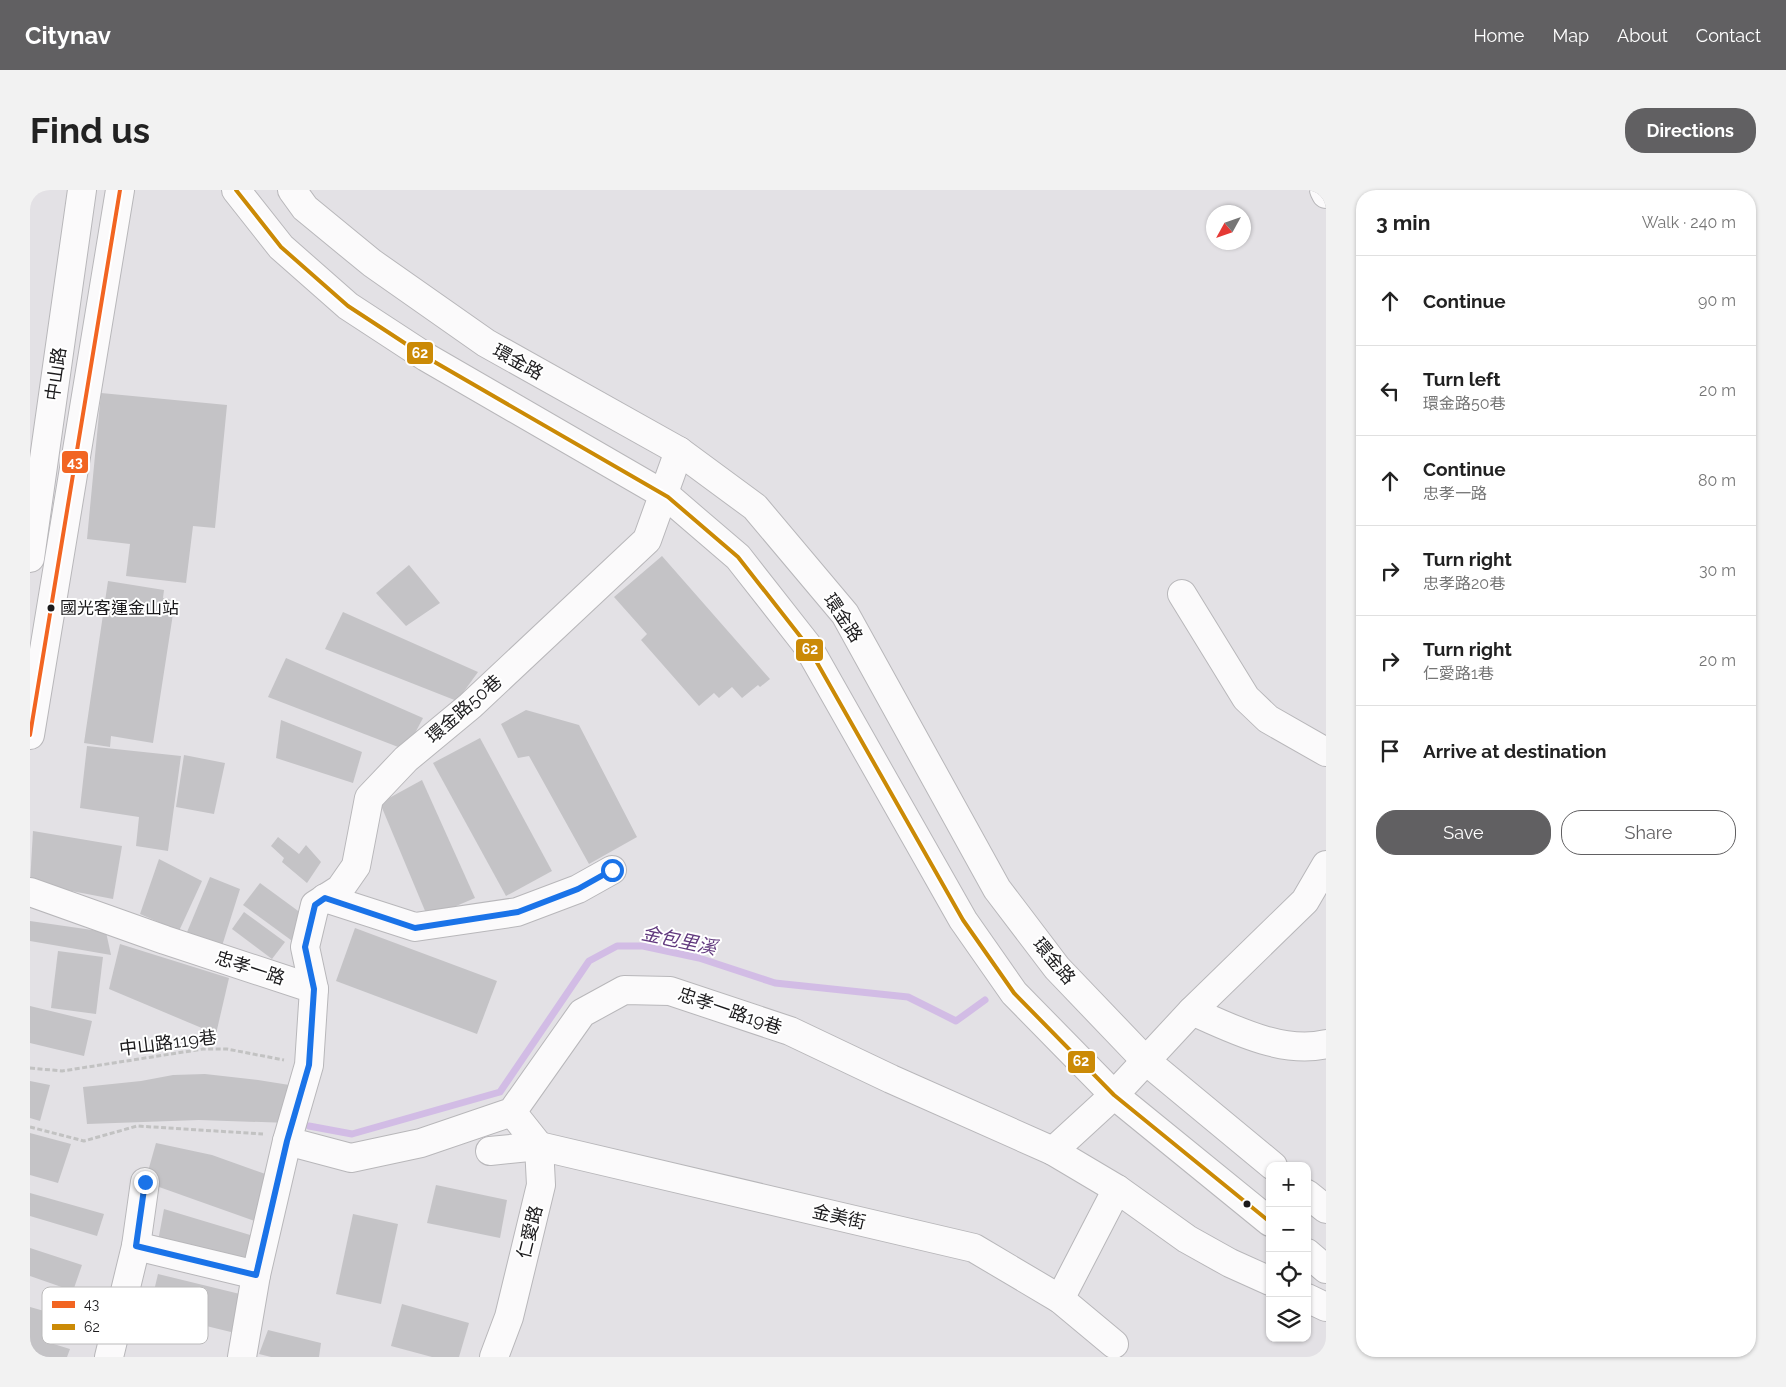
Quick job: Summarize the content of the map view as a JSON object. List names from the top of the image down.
{
  "streets": {
    "street": [
      "環金路",
      "中山路",
      "環金路50巷",
      "忠孝一路",
      "忠孝一路19巷",
      "金美街",
      "仁愛路"
    ],
    "path": ["中山路119巷"]
  },
  "crossings": [
    ["環金路", "環金路50巷"],
    ["環金路50巷", "忠孝一路"],
    ["金美街", "仁愛路"]
  ],
  "water": ["金包里溪"],
  "places": ["國光客運金山站"],
  "lines": ["transit line 43", "transit line 62"],
  "legend": ["43", "62"],
  "north": "bottom left",
  "page": {
    "header": "Citynav",
    "nav": [
      "Home",
      "Map",
      "About",
      "Contact"
    ],
    "buttons": [
      "Directions",
      ["Save", "Share"]
    ],
    "title": "Find us",
    "heading": ["3 min", "Walk · 240 m"],
    "list": [
      ["Continue", "90 m"],
      ["Turn left", "環金路50巷", "20 m"],
      ["Continue", "忠孝一路", "80 m"],
      ["Turn right", "忠孝路20巷", "30 m"],
      ["Turn right", "仁愛路1巷", "20 m"],
      "Arrive at destination"
    ],
    "map_buttons": ["+", "−"]
  }
}
